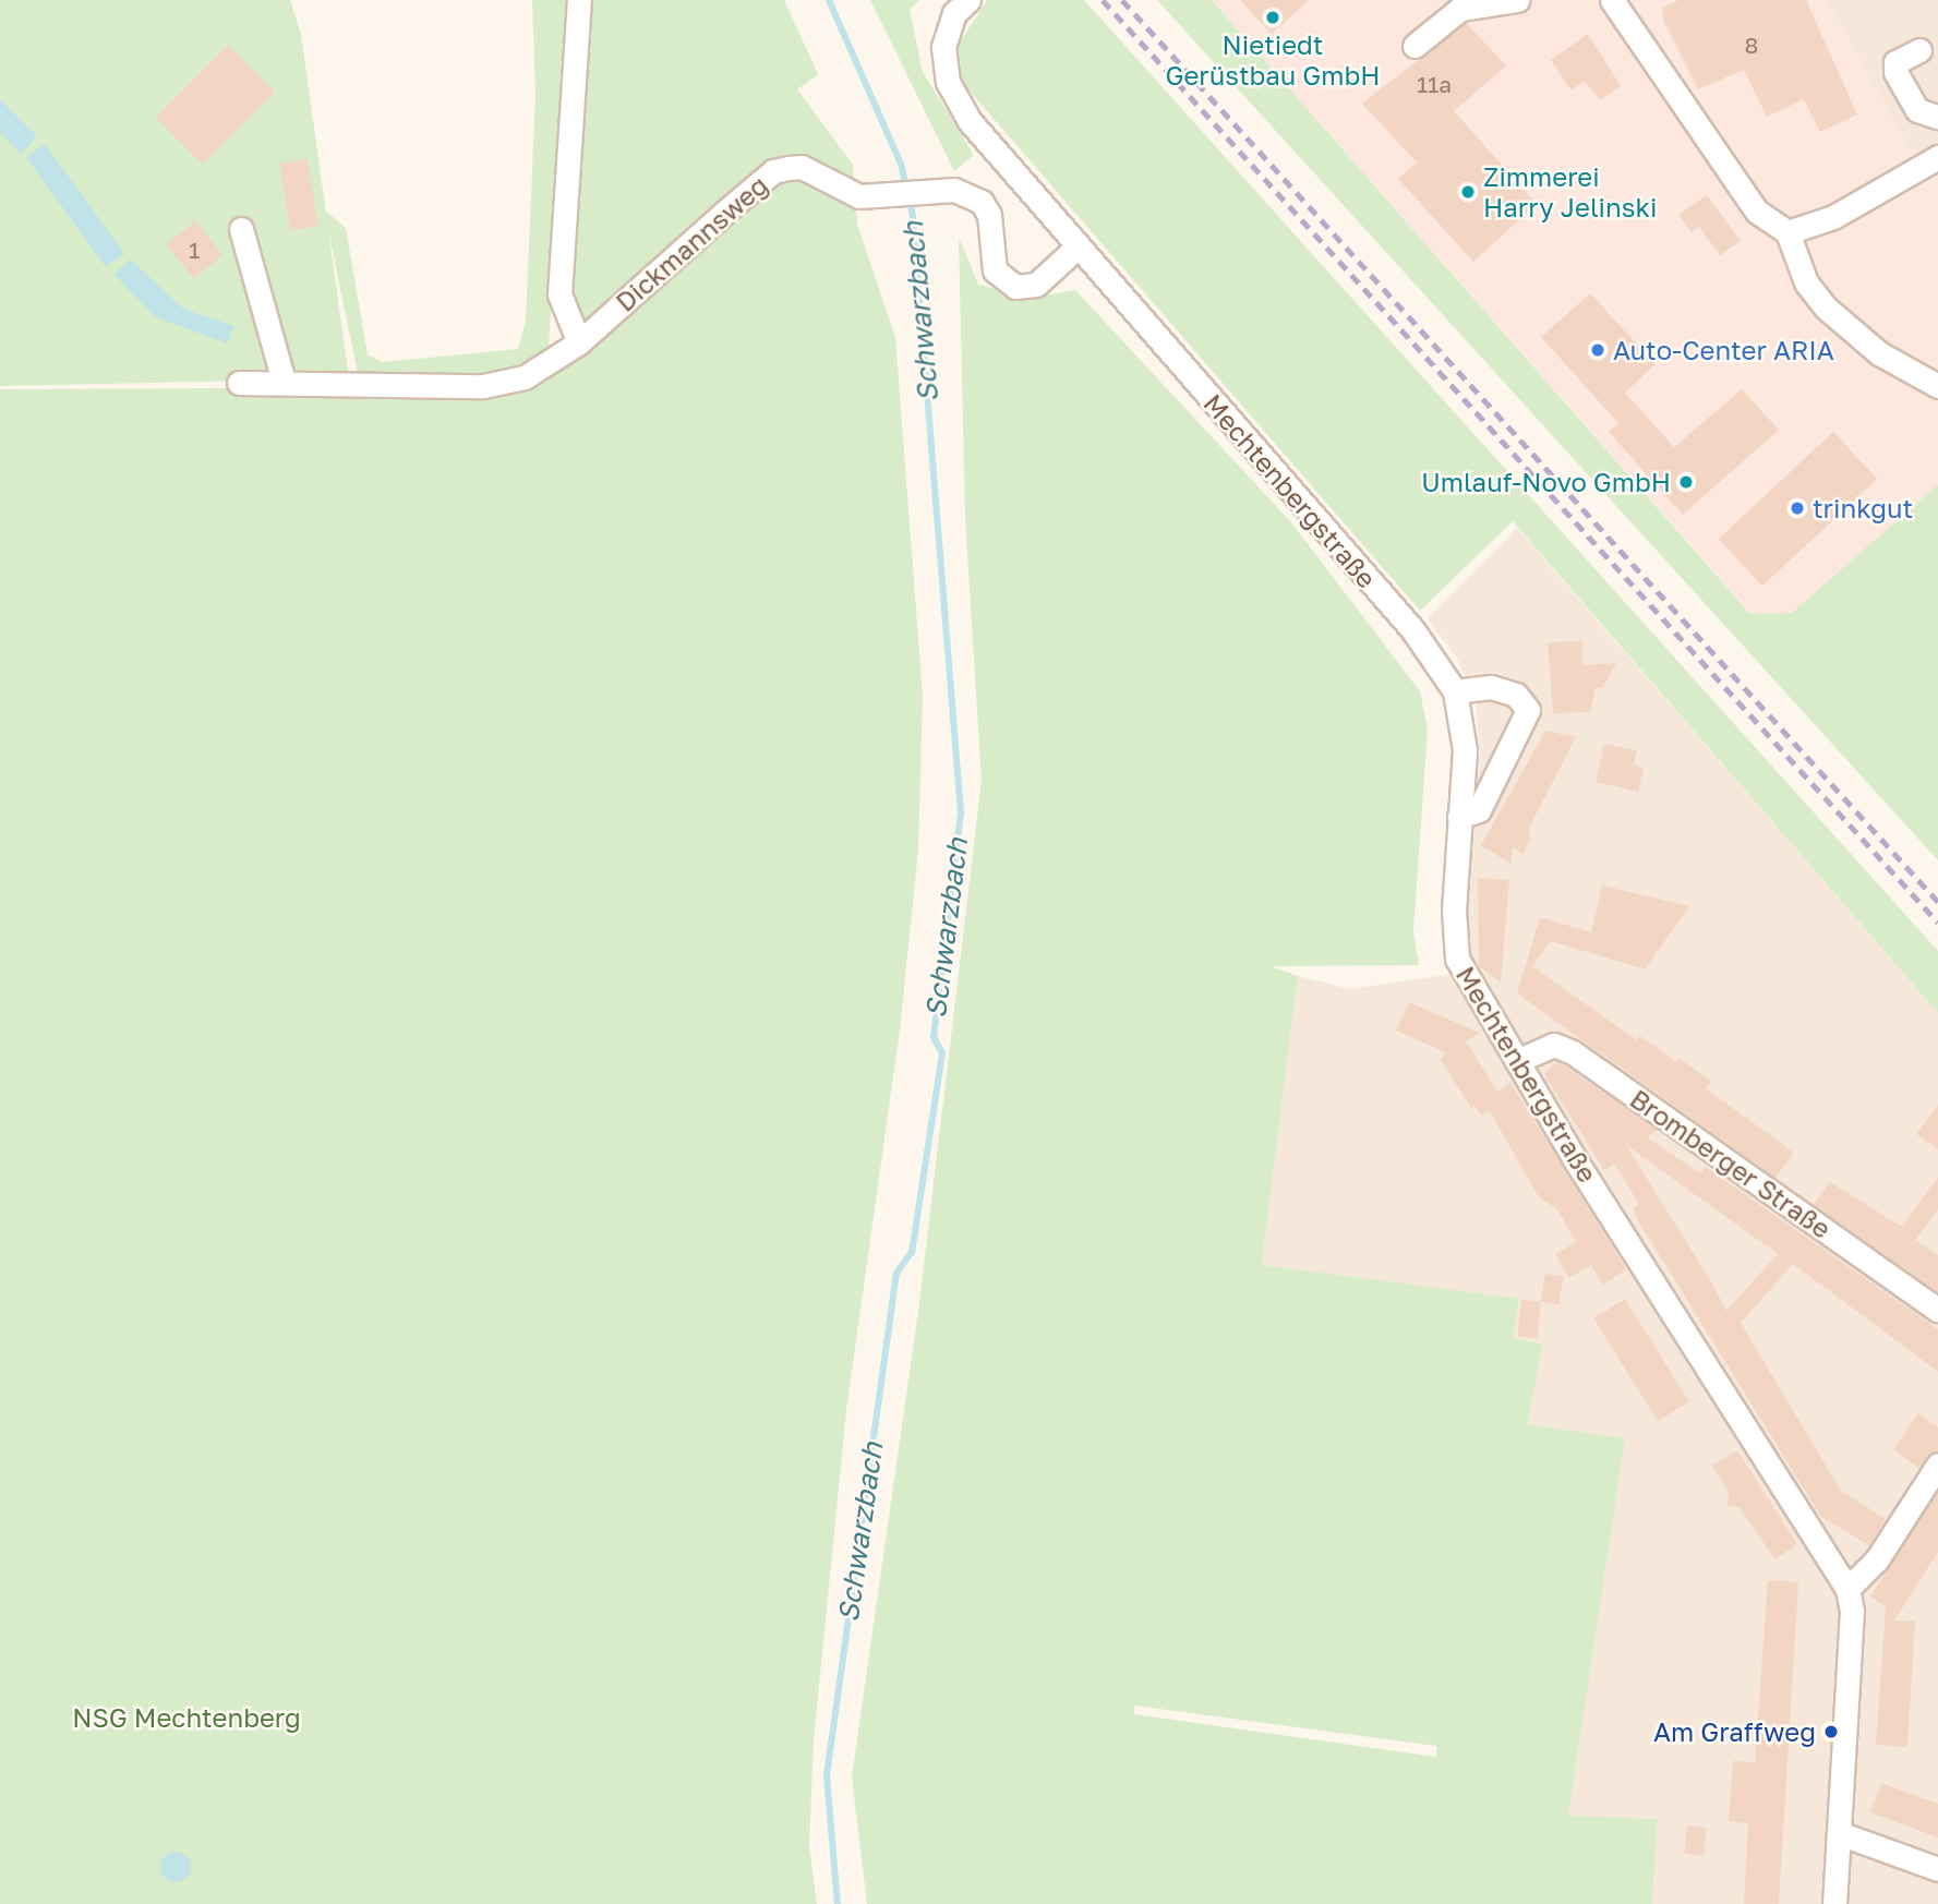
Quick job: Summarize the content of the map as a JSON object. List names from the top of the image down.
{
  "streets": {
    "street": ["Dickmannsweg", "Mechtenbergstraße", "Bromberger Straße"]
  },
  "crossings": [
    ["Dickmannsweg", "Mechtenbergstraße"],
    ["Mechtenbergstraße", "Bromberger Straße"]
  ],
  "water": ["Schwarzbach"],
  "parks": ["NSG Mechtenberg"],
  "places": [
    "Nietiedt Gerüstbau GmbH",
    "Zimmerei Harry Jelinski",
    "Auto-Center ARIA",
    "Umlauf-Novo GmbH",
    "trinkgut",
    "Am Graffweg"
  ],
  "house_numbers": ["8", "11a", "1"]
}
